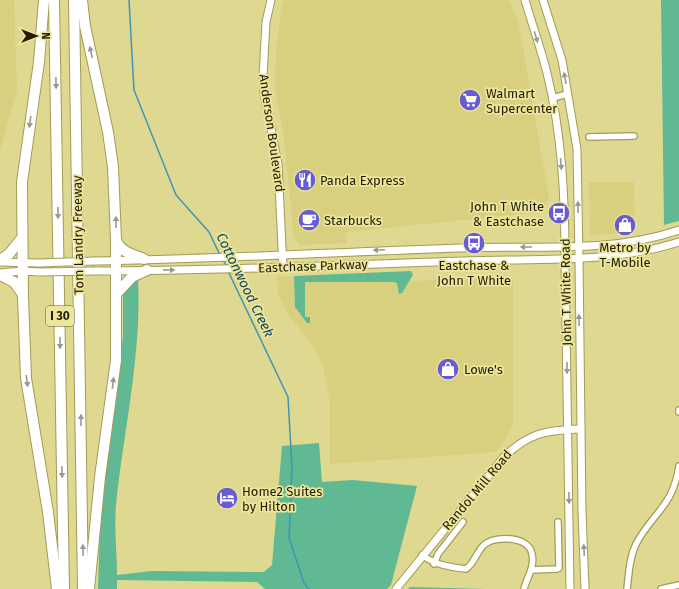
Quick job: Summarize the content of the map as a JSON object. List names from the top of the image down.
{
  "streets": {
    "highway": ["Tom Landry Freeway", "I 30"],
    "main road": [
      "Anderson Boulevard",
      "Eastchase Parkway",
      "John T White Road",
      "Randol Mill Road"
    ]
  },
  "crossings": [
    ["Anderson Boulevard", "Eastchase Parkway"],
    ["Eastchase Parkway", "John T White Road"],
    ["John T White Road", "Randol Mill Road"]
  ],
  "water": ["Cottonwood Creek"],
  "places": {
    "supermarket": ["Walmart Supercenter"],
    "restaurant": ["Panda Express"],
    "bus stop": ["John T White & Eastchase", "Eastchase & John T White"],
    "cafe": ["Starbucks"],
    "shop": ["Metro by T-Mobile", "Lowe's"],
    "hotel": ["Home2 Suites by Hilton"]
  },
  "north": "right"
}
